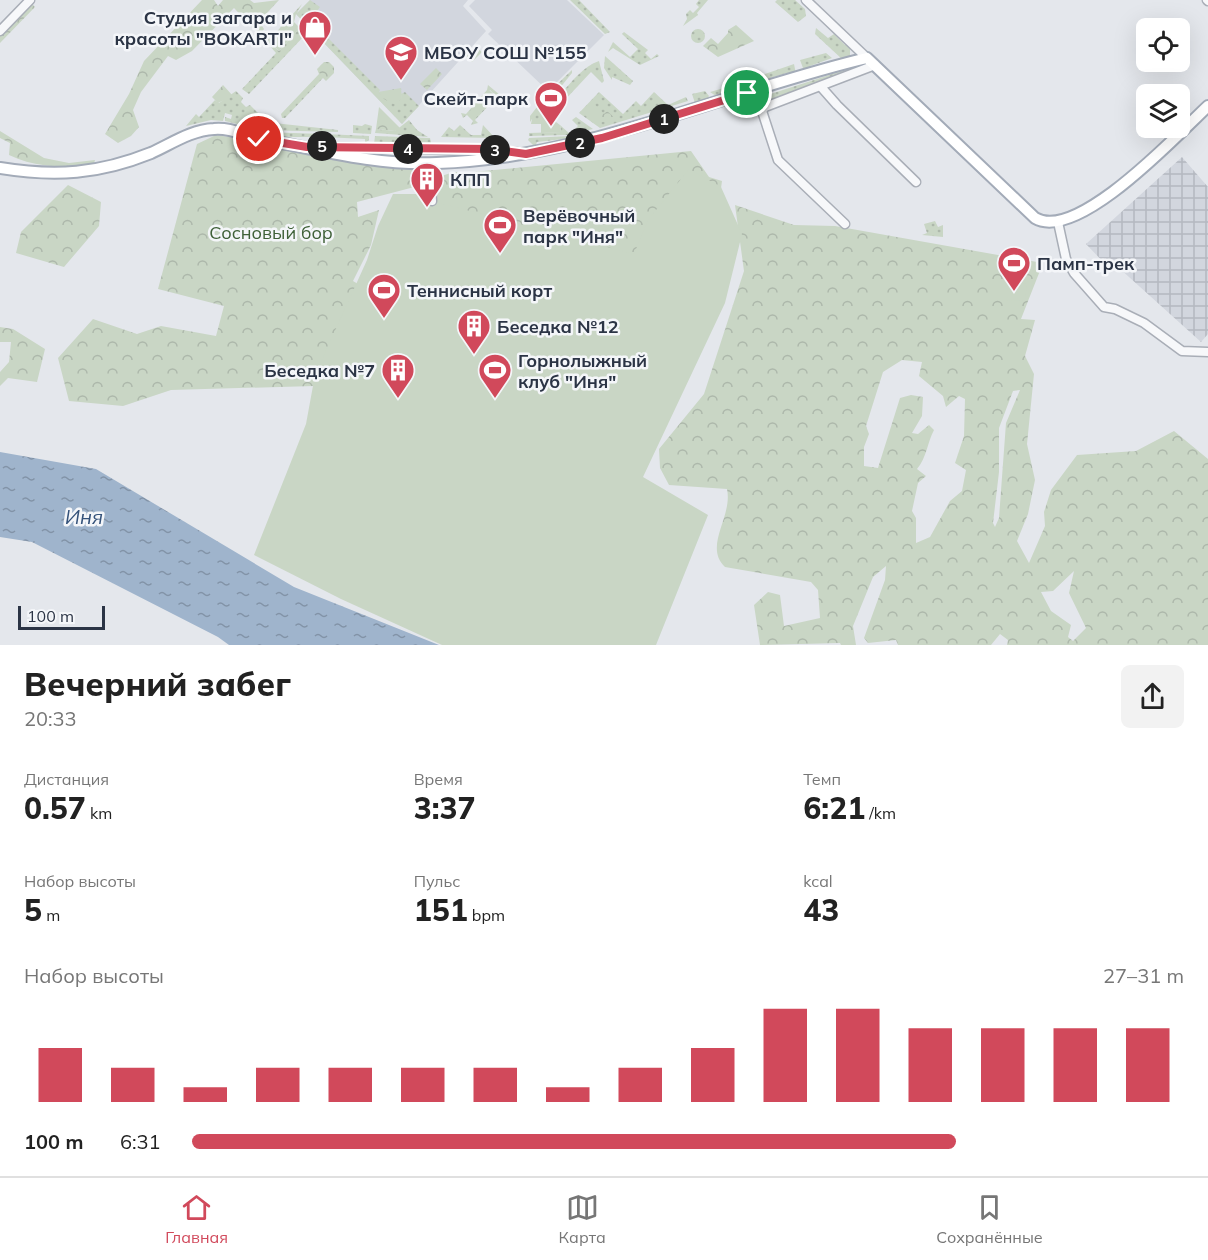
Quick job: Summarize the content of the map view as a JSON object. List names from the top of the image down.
{
  "water": ["Иня"],
  "parks": ["Сосновый бор"],
  "places": {
    "shop": ["Студия загара и красоты \"BOKARTI\""],
    "school or university": ["МБОУ СОШ №155"],
    "sports": [
      "Скейт-парк",
      "Верёвочный парк \"Иня\"",
      "Памп-трек",
      "Теннисный корт",
      "Горнолыжный клуб \"Иня\""
    ],
    "building": ["КПП", "Беседка №12", "Беседка №7"]
  },
  "scale_bar": "100 m",
  "page": {
    "pins": [
      "1",
      "2",
      "5",
      "4",
      "3"
    ],
    "scale": "100 m",
    "heading": ["Вечерний забег", "20:33"],
    "stats": [
      ["Дистанция", "0.57 km"],
      ["Время", "3:37"],
      ["Темп", "6:21 /km"],
      ["Набор высоты", "5 m"],
      ["Пульс", "151 bpm"],
      ["kcal", "43"]
    ],
    "chart": ["Набор высоты", "27–31 m"],
    "list": [
      {
        "name": "100 m",
        "note": "6:31"
      }
    ],
    "tabs": ["Главная", "Карта", "Сохранённые"]
  }
}
